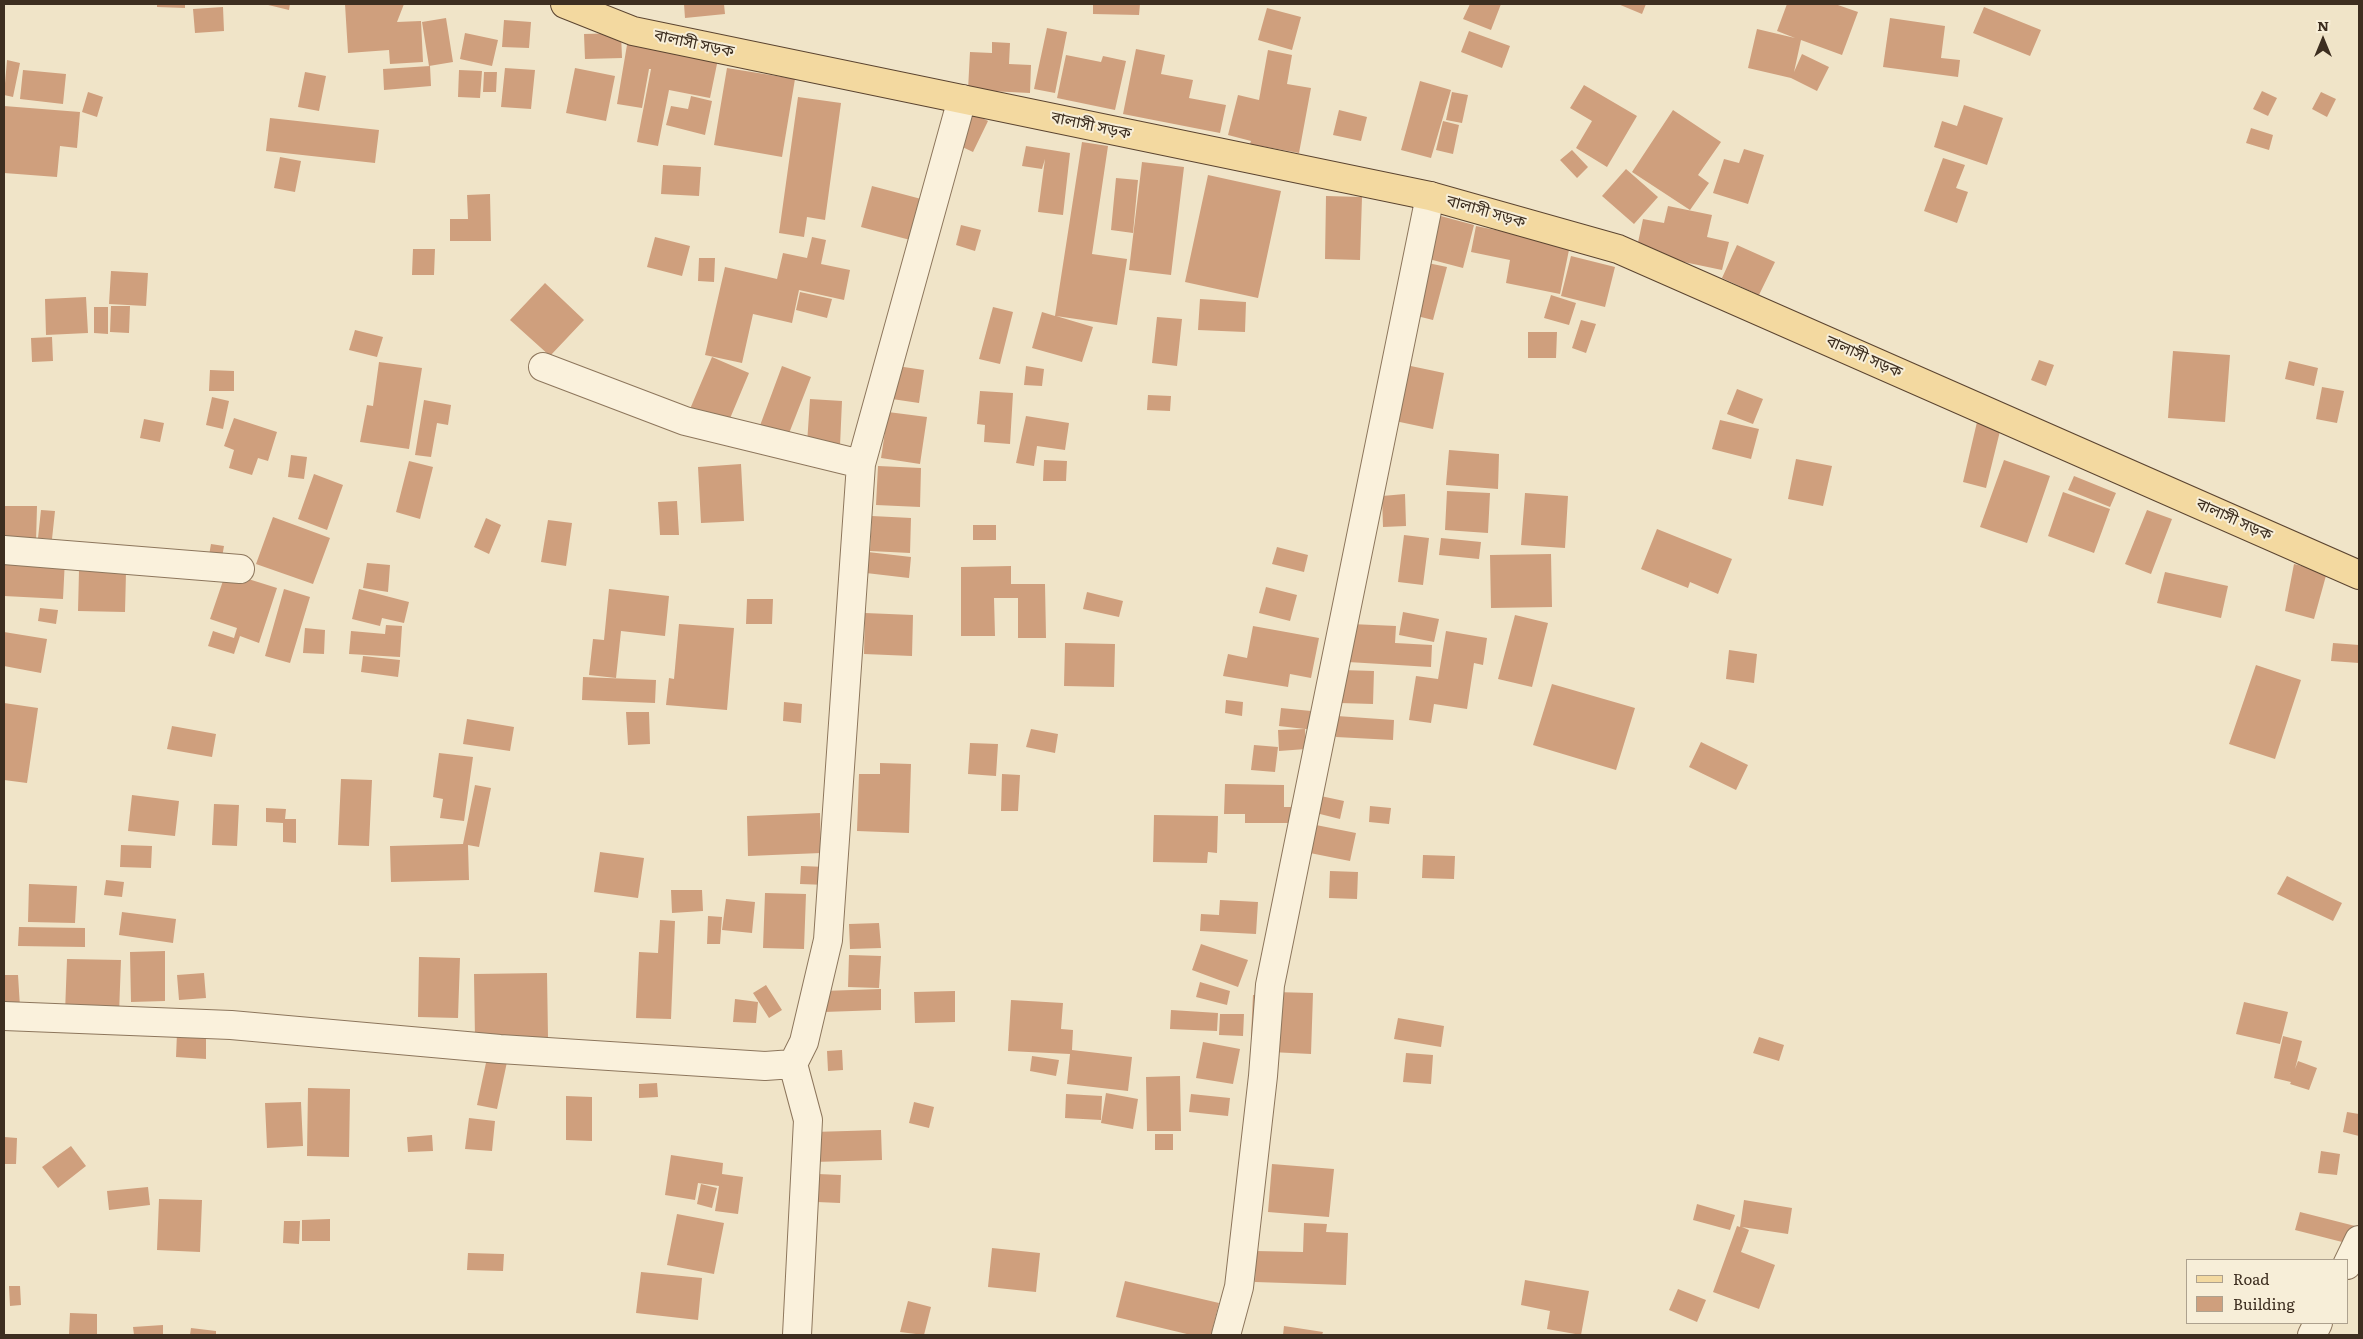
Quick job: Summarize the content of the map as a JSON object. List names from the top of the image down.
{
  "streets": {
    "main road": ["বালাসী সড়ক"]
  },
  "legend": ["Road", "Building"],
  "north": "top"
}
